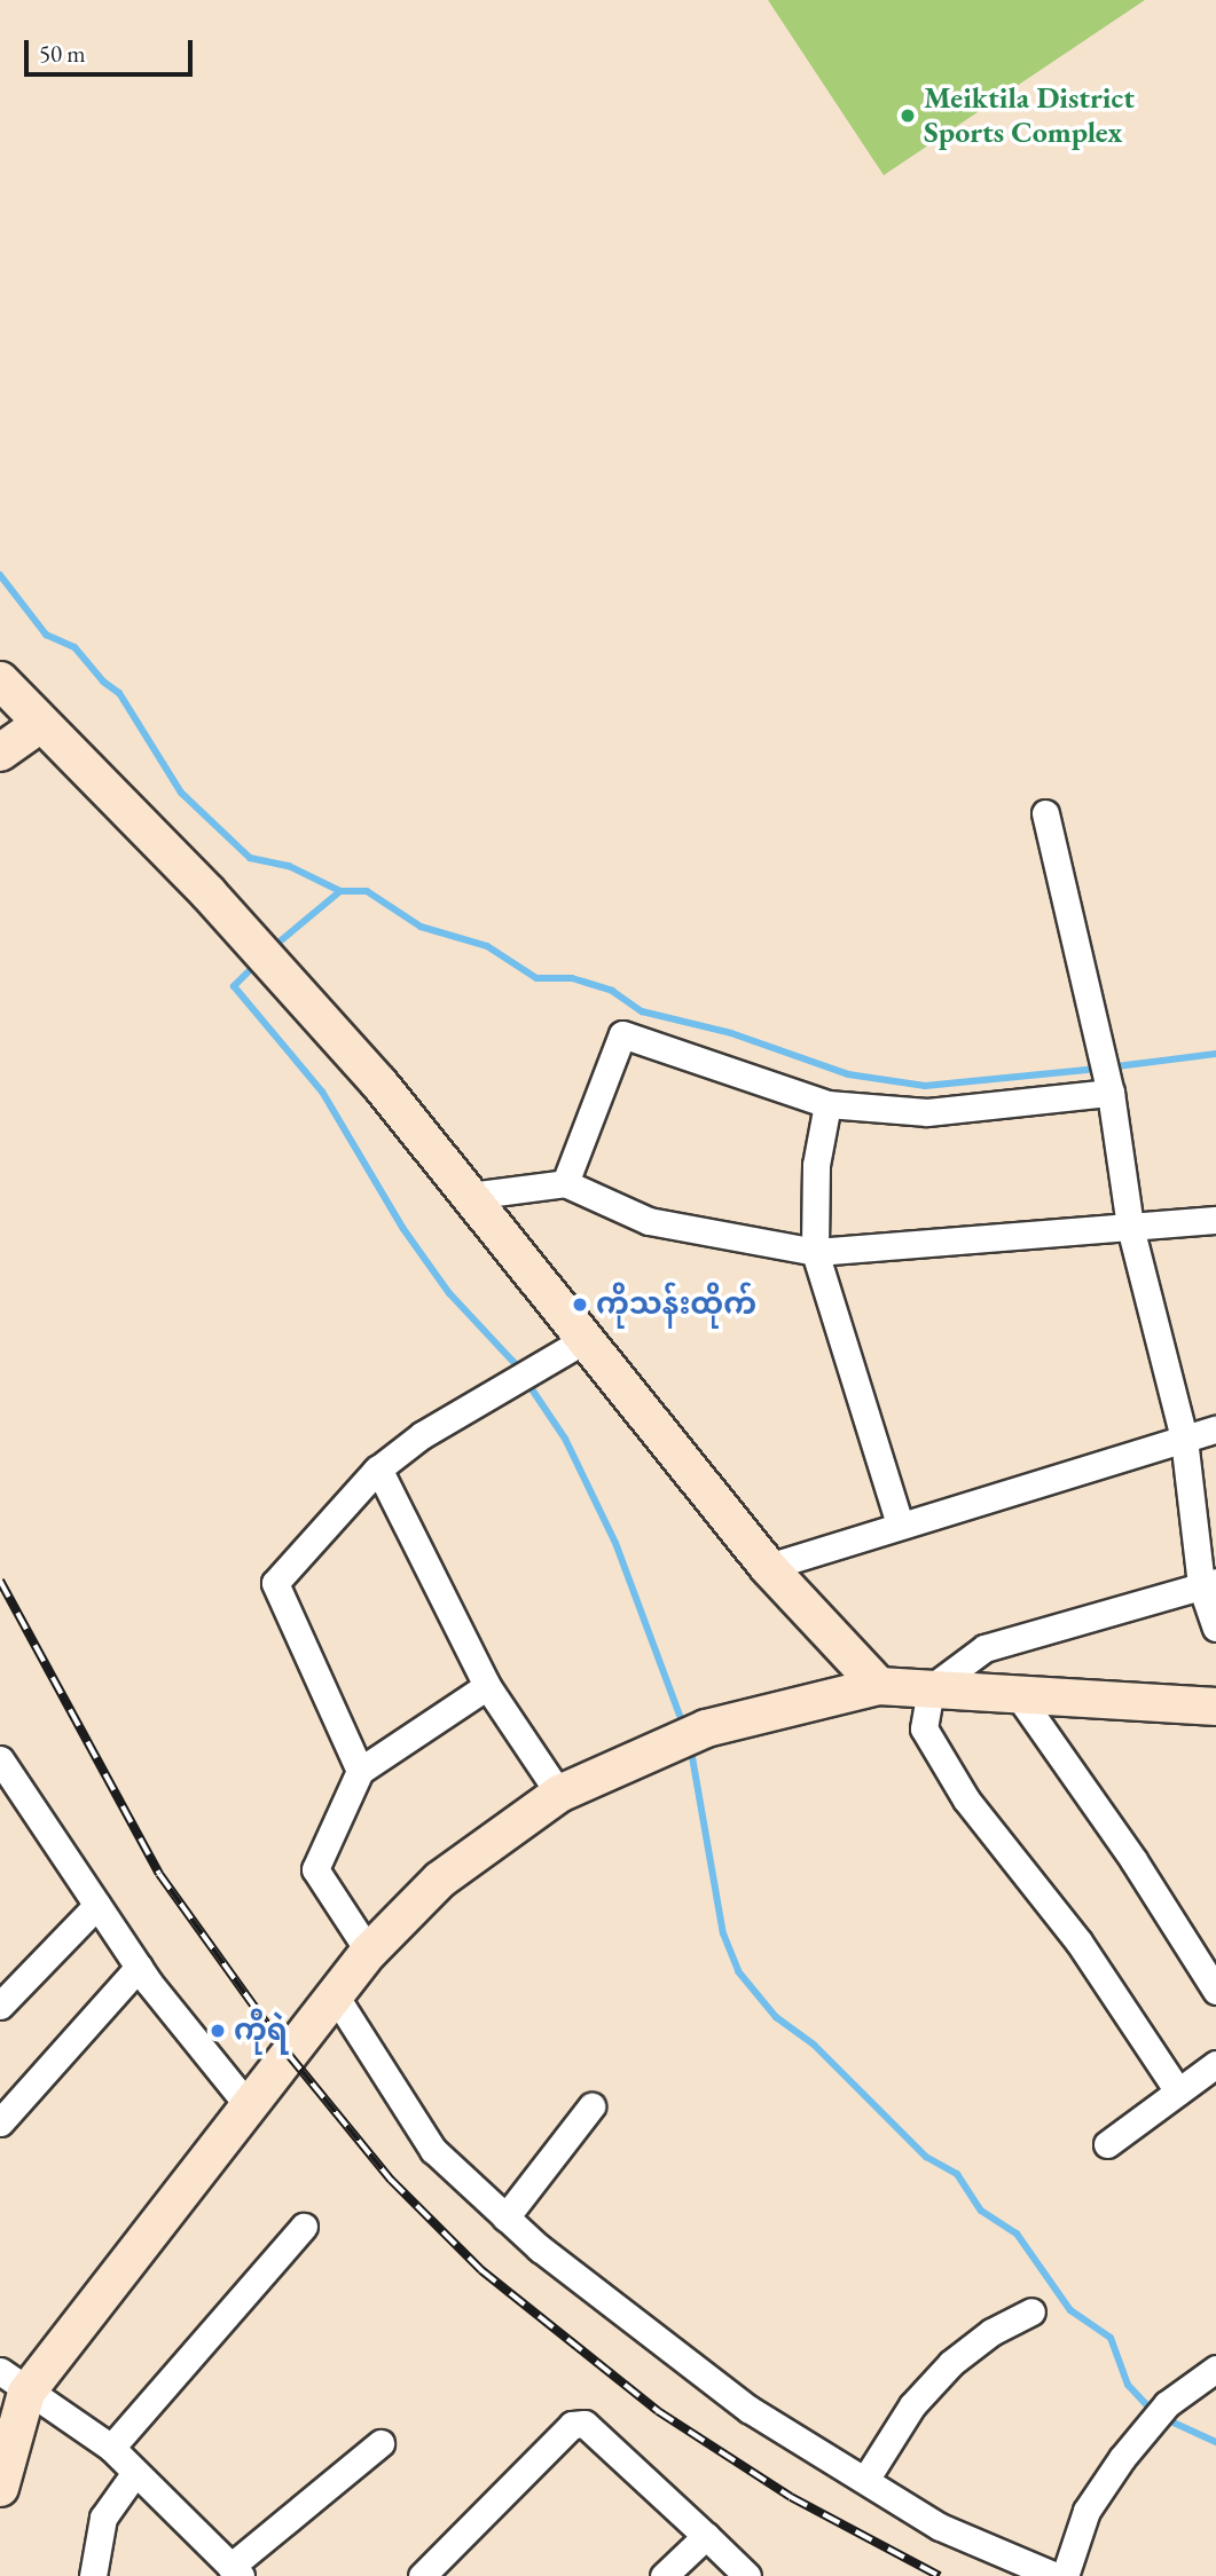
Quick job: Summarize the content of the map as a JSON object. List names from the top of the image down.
{
  "places": ["Meiktila District Sports Complex", "ကိုသန်းထိုက်", "ကိုရဲ"],
  "scale_bar": "50 m"
}
